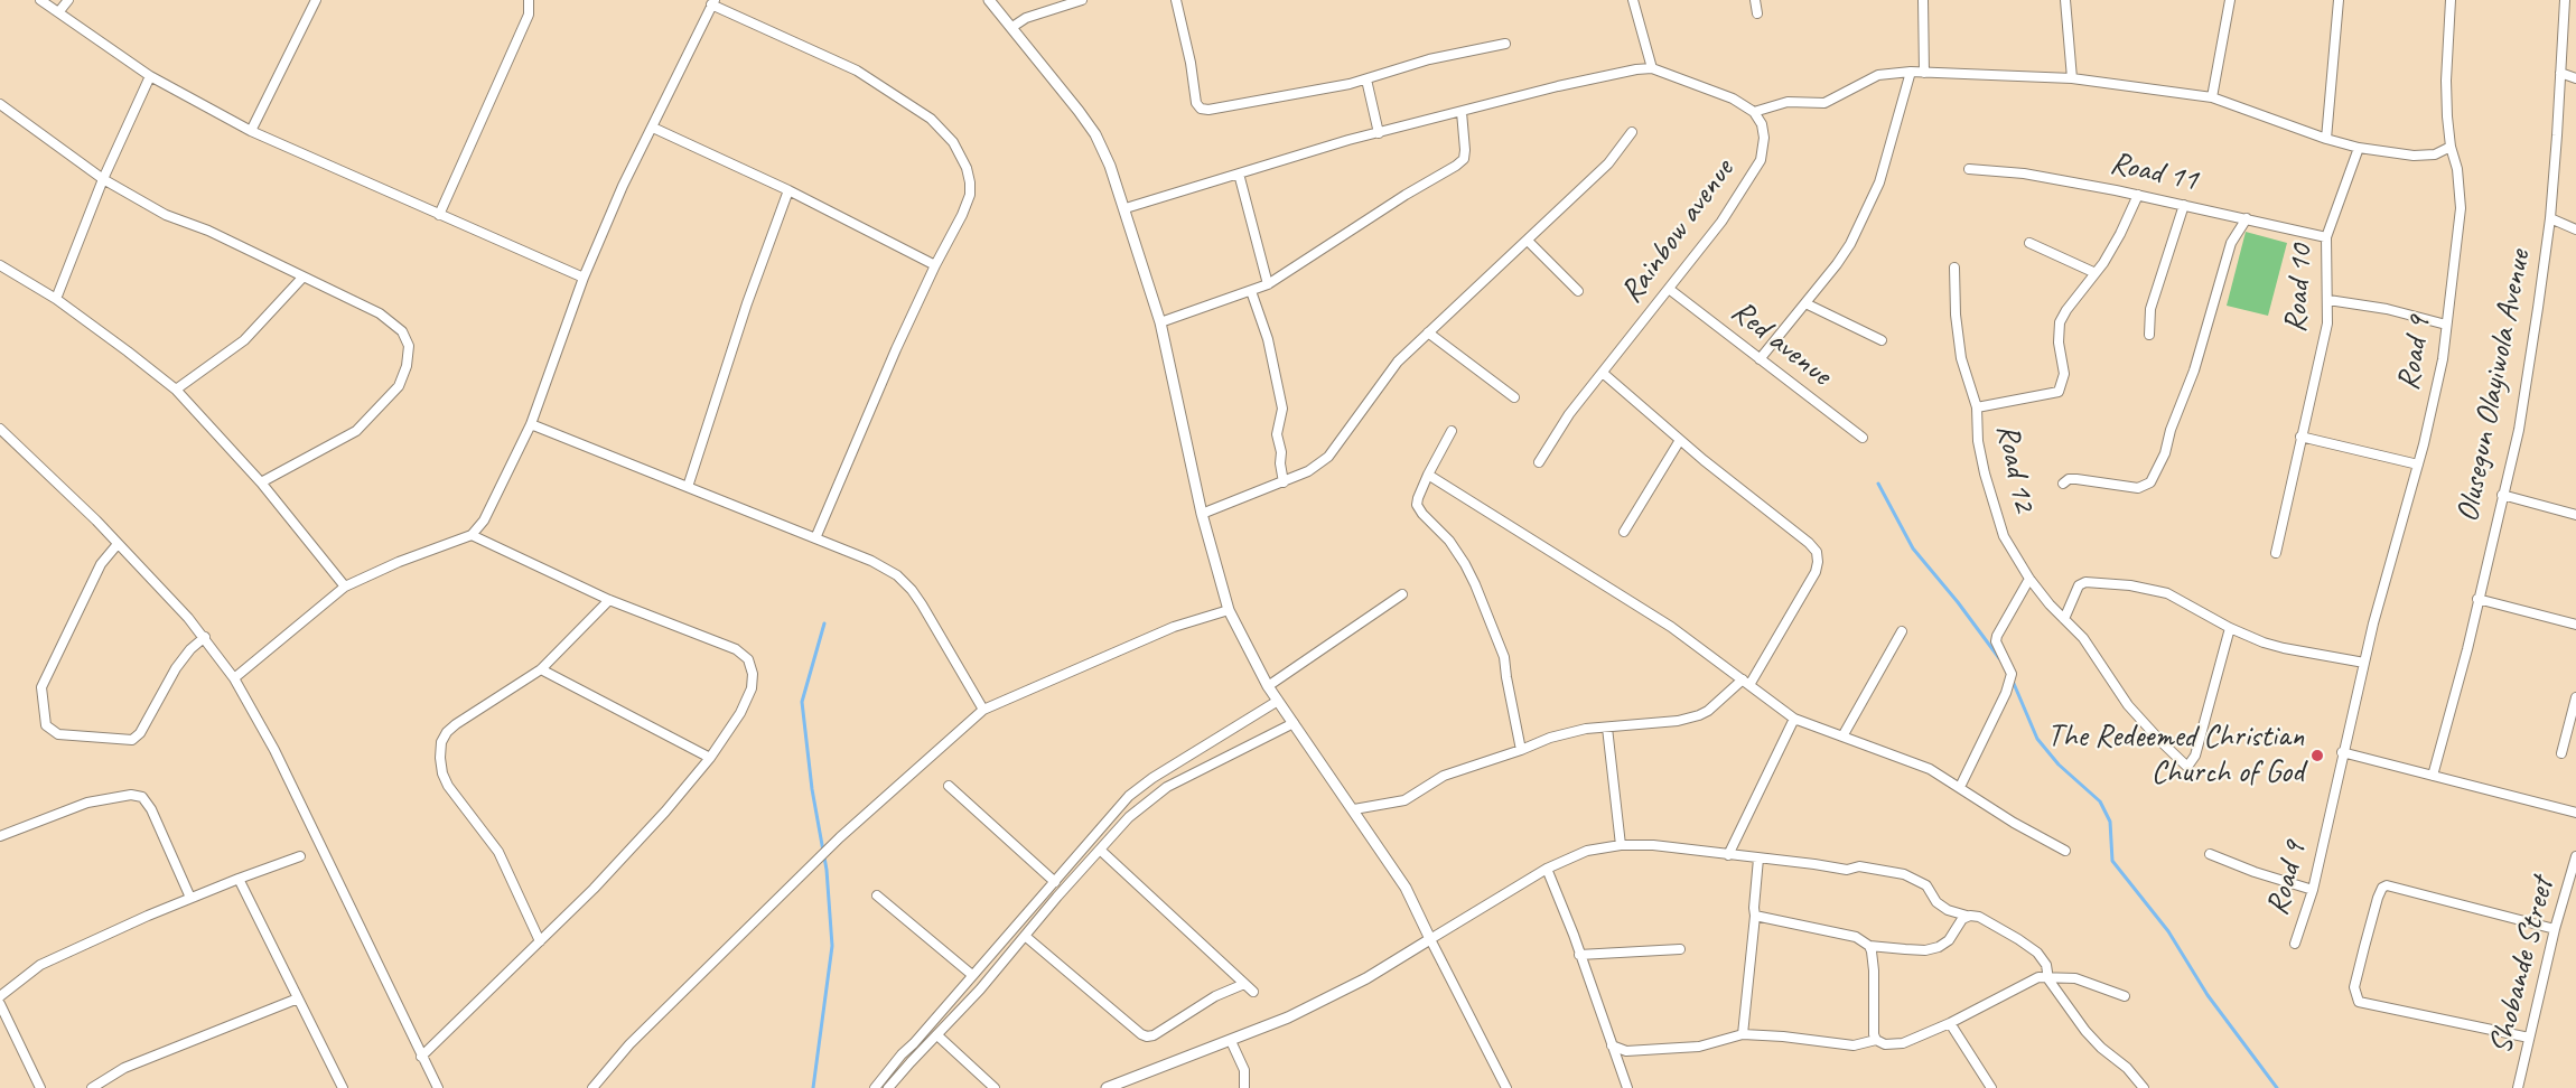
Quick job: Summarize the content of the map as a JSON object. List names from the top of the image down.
{
  "streets": {
    "street": [
      "Road 11",
      "Rainbow avenue",
      "Road 10",
      "Red avenue",
      "Road 9",
      "Olusegun Olayiwola Avenue",
      "Road 12",
      "Shobande Street"
    ]
  },
  "crossings": [
    ["Road 11", "Road 10"],
    ["Road 11", "Road 12"],
    ["Rainbow avenue", "Red avenue"]
  ],
  "places": ["The Redeemed Christian Church of God"]
}
